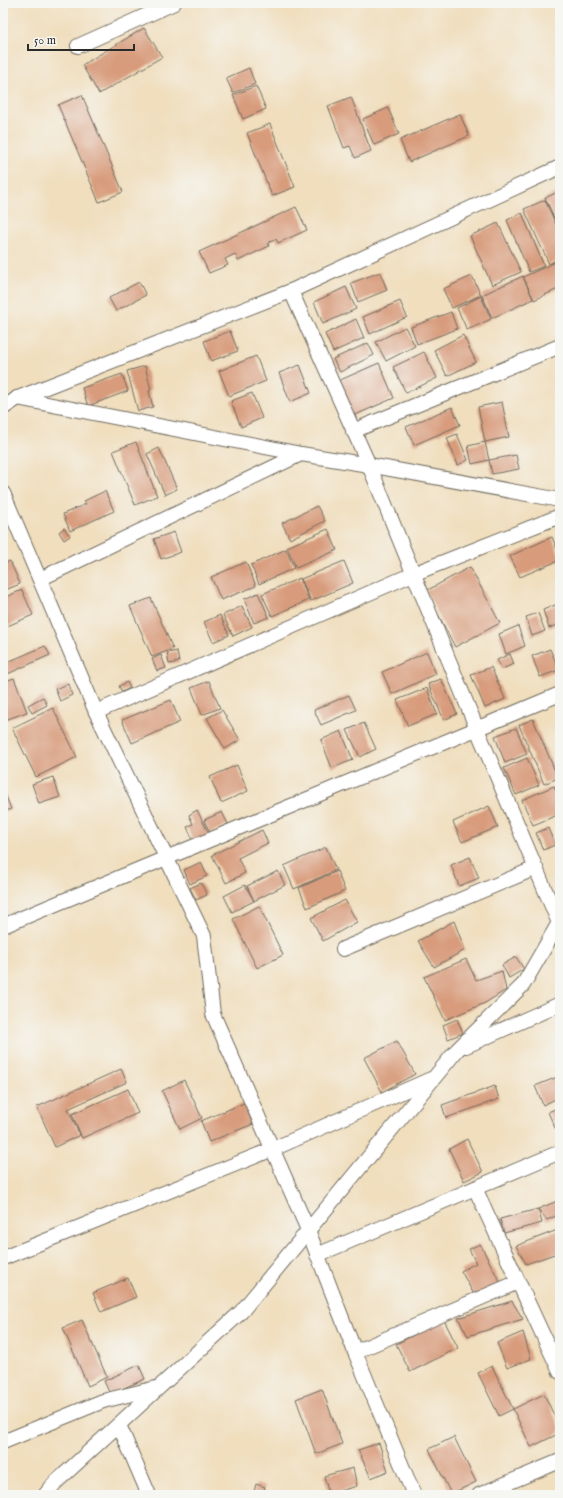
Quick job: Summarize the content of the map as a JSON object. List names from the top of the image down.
{
  "scale_bar": "50 m"
}
